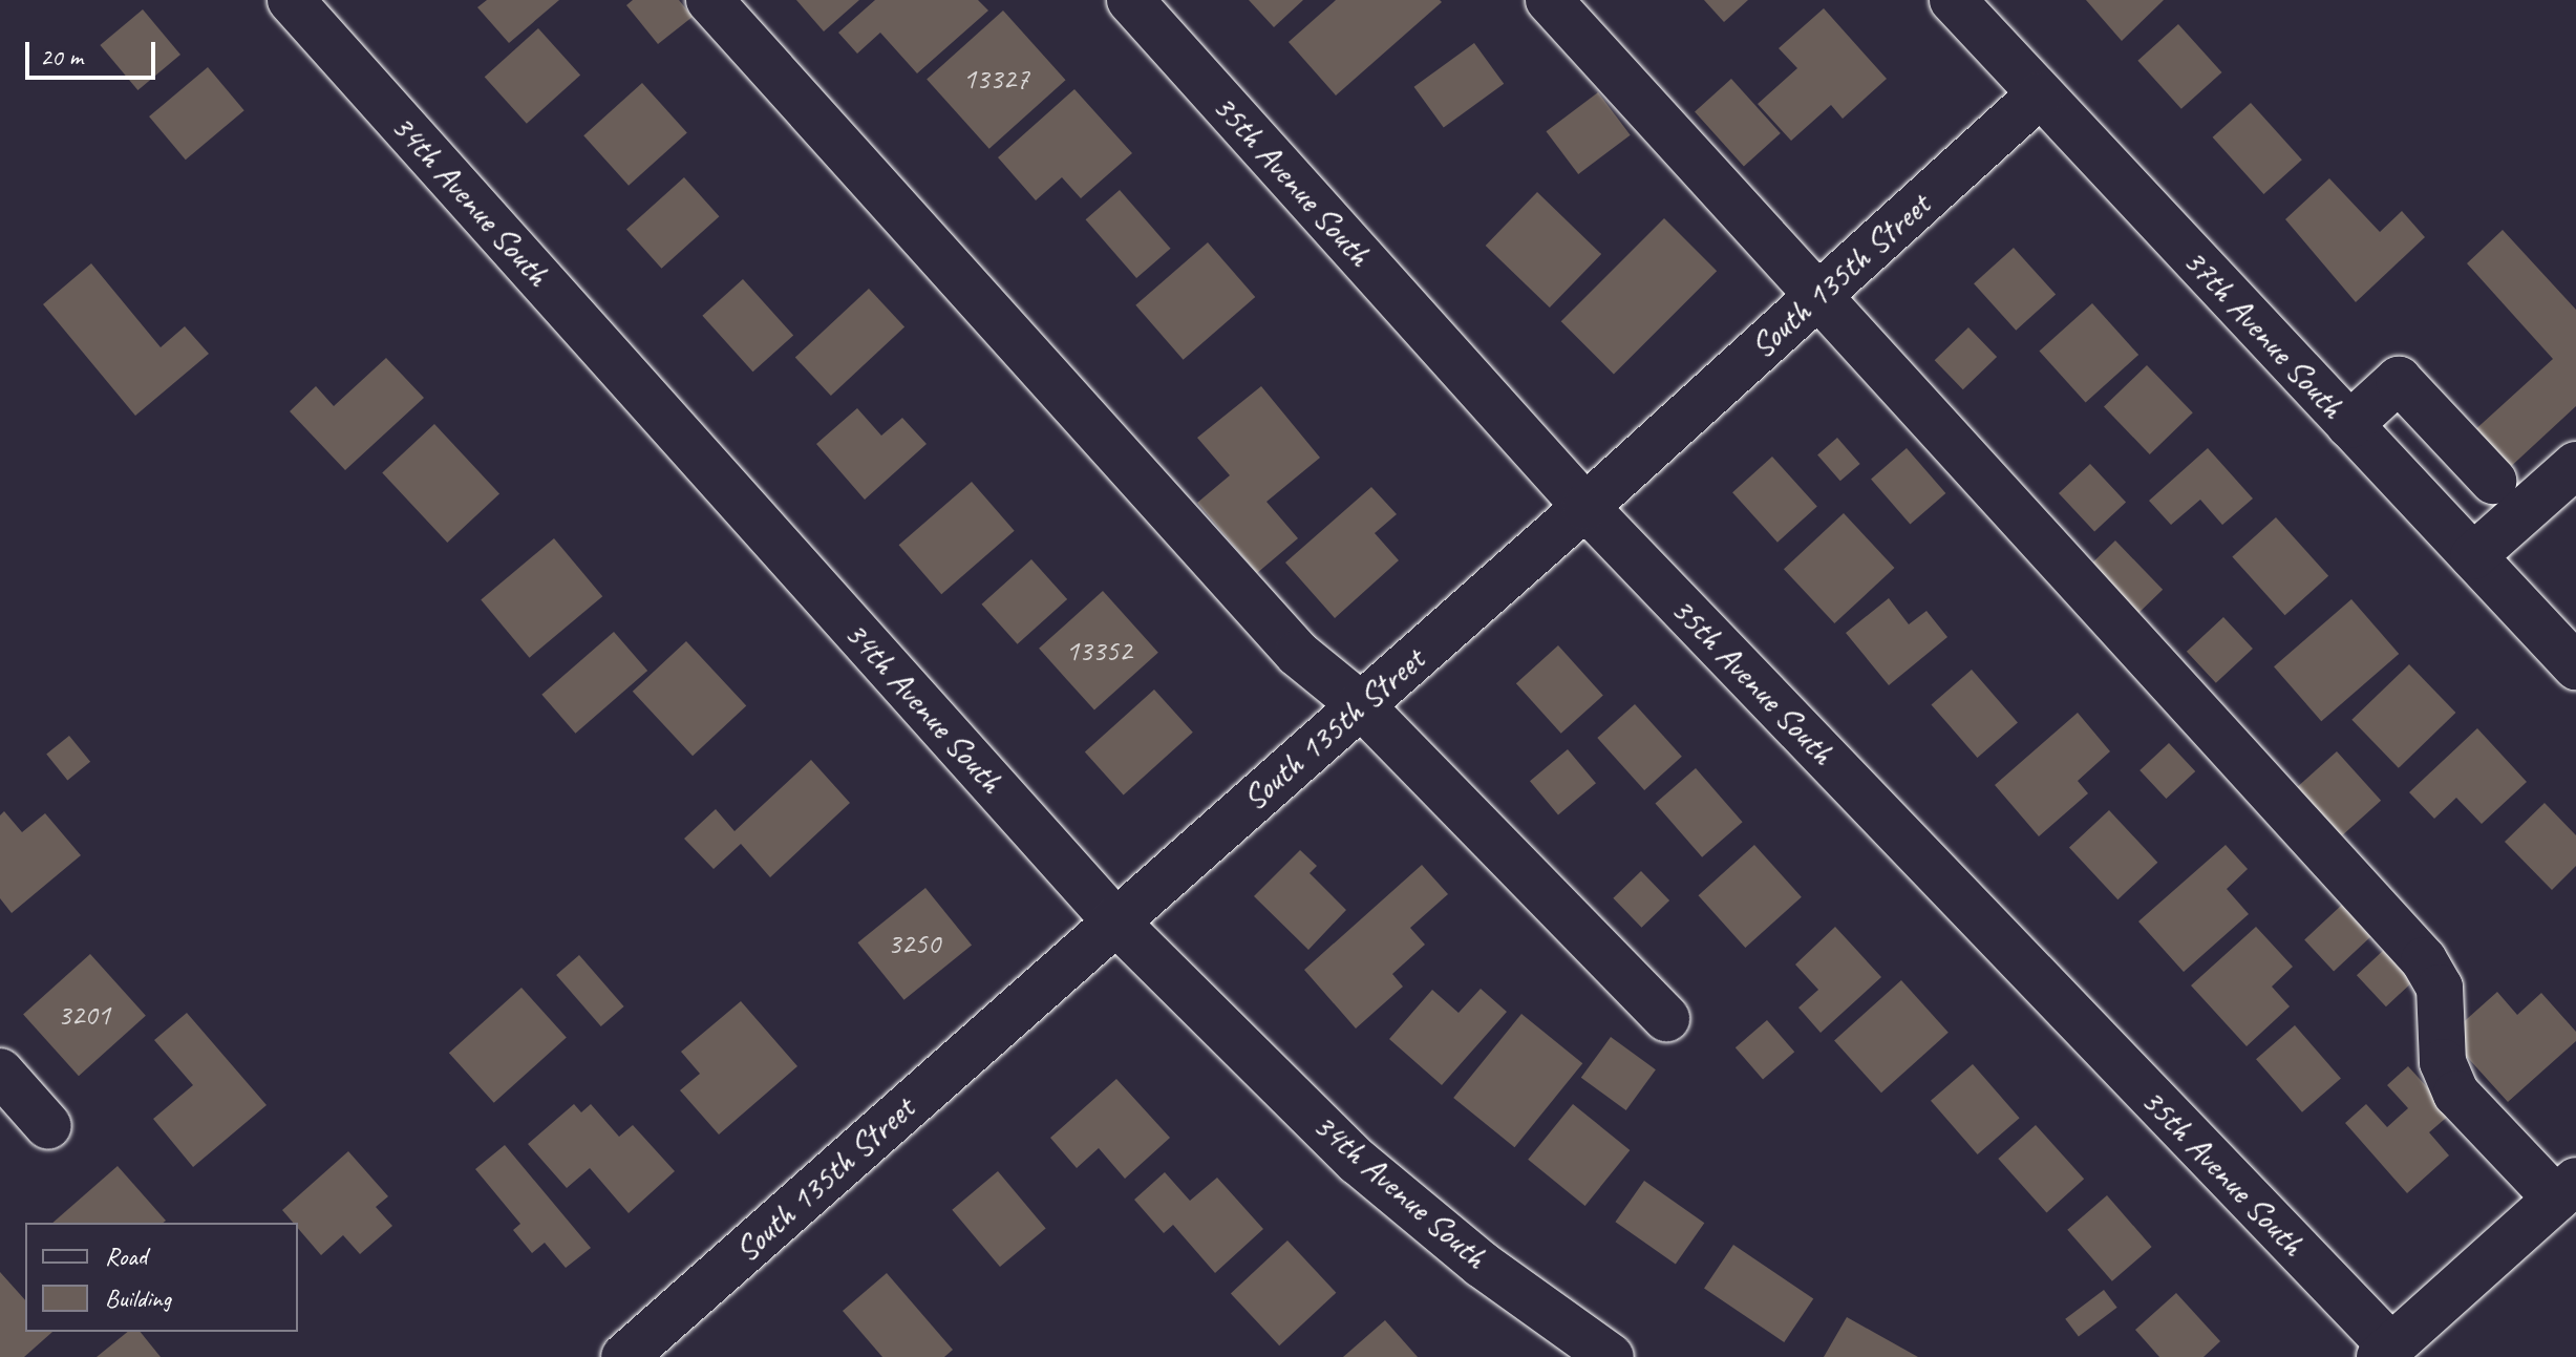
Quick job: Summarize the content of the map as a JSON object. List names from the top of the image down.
{
  "streets": {
    "street": [
      "35th Avenue South",
      "34th Avenue South",
      "South 135th Street",
      "37th Avenue South"
    ]
  },
  "crossings": [
    ["35th Avenue South", "South 135th Street"],
    ["34th Avenue South", "South 135th Street"],
    ["South 135th Street", "37th Avenue South"]
  ],
  "house_numbers": [
    "13327",
    "13352",
    "3250",
    "3201"
  ],
  "legend": ["Road", "Building"],
  "scale_bar": "20 m"
}
